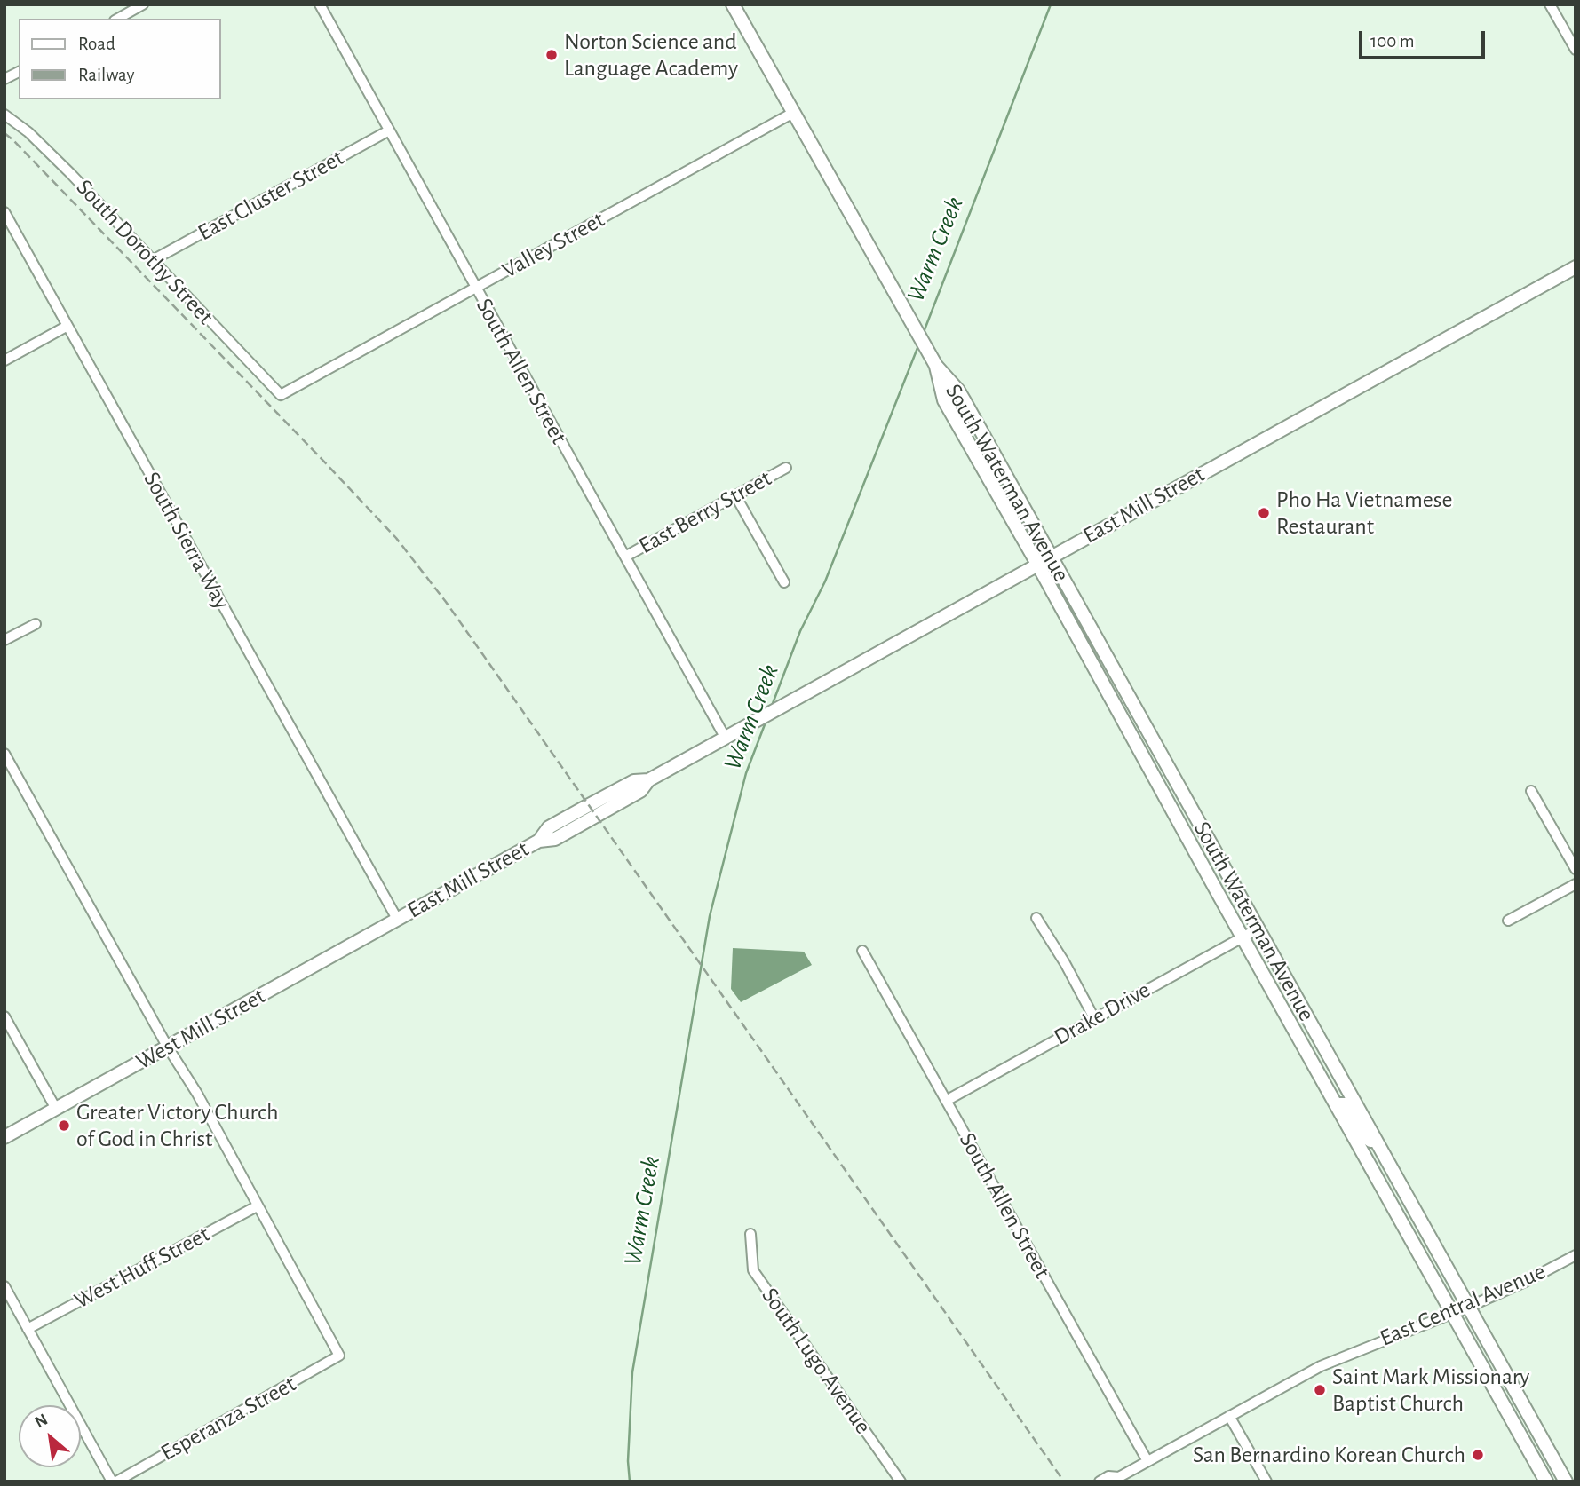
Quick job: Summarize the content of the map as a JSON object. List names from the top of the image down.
{
  "streets": {
    "main road": ["South Waterman Avenue", "East Mill Street", "West Mill Street"],
    "street": [
      "East Cluster Street",
      "Valley Street",
      "South Dorothy Street",
      "South Allen Street",
      "East Berry Street",
      "South Sierra Way",
      "Drake Drive",
      "West Huff Street",
      "East Central Avenue",
      "South Lugo Avenue",
      "Esperanza Street"
    ]
  },
  "crossings": [
    ["East Cluster Street", "South Dorothy Street"],
    ["East Cluster Street", "South Allen Street"],
    ["Valley Street", "South Dorothy Street"],
    ["Valley Street", "South Allen Street"],
    ["Valley Street", "South Waterman Avenue"],
    ["South Allen Street", "East Mill Street"],
    ["South Allen Street", "East Berry Street"],
    ["South Allen Street", "Drake Drive"],
    ["South Allen Street", "East Central Avenue"],
    ["South Waterman Avenue", "East Mill Street"],
    ["South Waterman Avenue", "Drake Drive"],
    ["South Waterman Avenue", "East Central Avenue"],
    ["East Mill Street", "South Sierra Way"],
    ["East Mill Street", "West Mill Street"],
    ["South Sierra Way", "West Mill Street"],
    ["West Huff Street", "Esperanza Street"]
  ],
  "water": ["Warm Creek"],
  "places": [
    "Norton Science and Language Academy",
    "Pho Ha Vietnamese Restaurant",
    "Greater Victory Church of God in Christ",
    "Saint Mark Missionary Baptist Church",
    "San Bernardino Korean Church"
  ],
  "legend": ["Road", "Railway"],
  "scale_bar": "100 m",
  "north": "top left"
}
